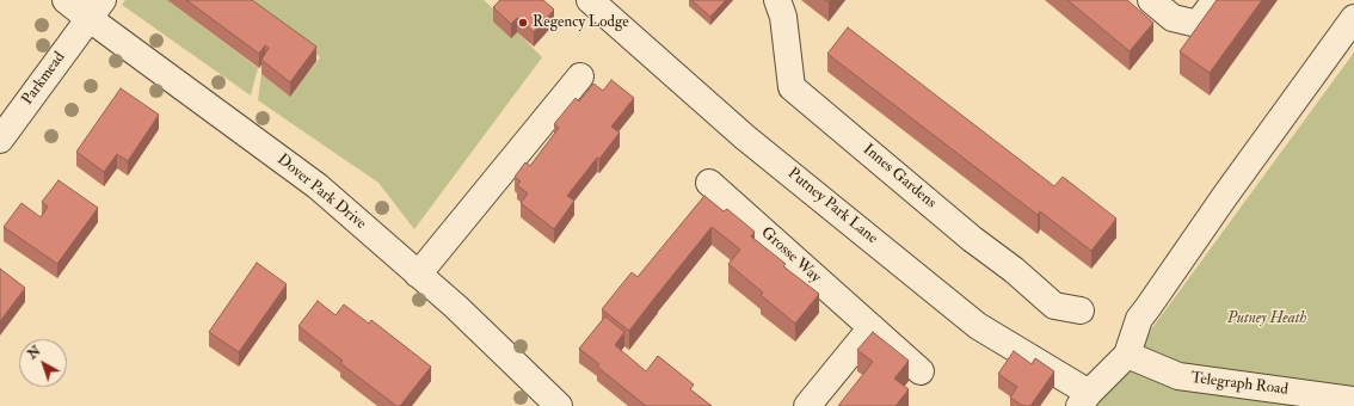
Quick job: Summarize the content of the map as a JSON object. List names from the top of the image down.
{
  "streets": {
    "street": [
      "Parkmead",
      "Innes Gardens",
      "Dover Park Drive",
      "Putney Park Lane",
      "Grosse Way",
      "Telegraph Road"
    ]
  },
  "crossings": [
    ["Parkmead", "Dover Park Drive"]
  ],
  "parks": ["Putney Heath"],
  "places": ["Regency Lodge"],
  "north": "top left"
}
